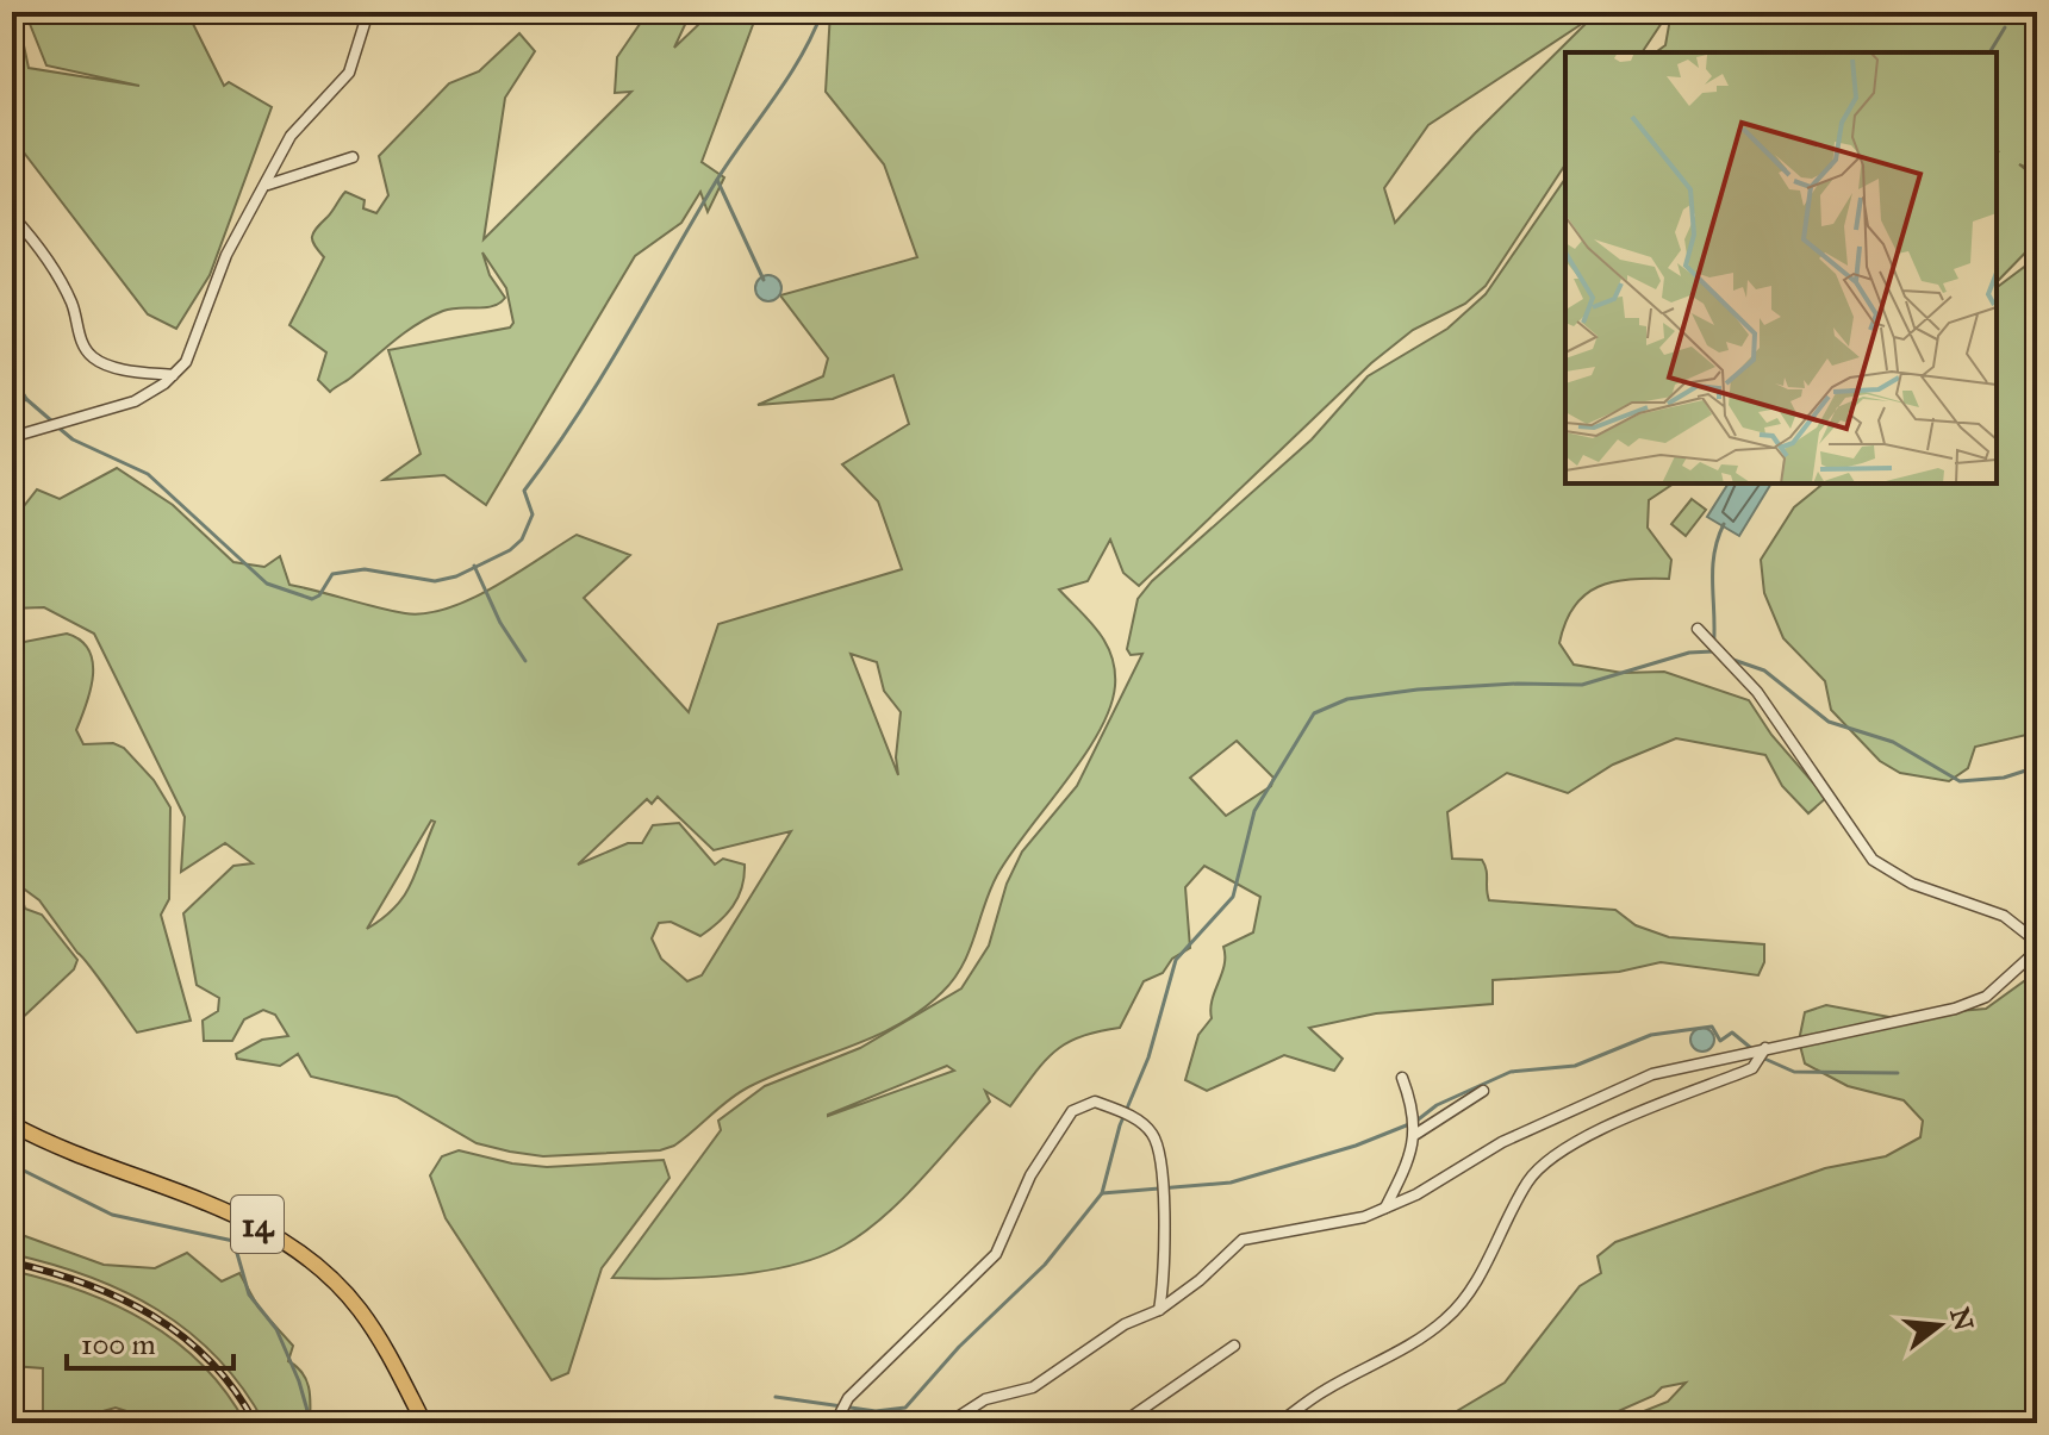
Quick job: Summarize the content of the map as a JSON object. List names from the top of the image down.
{
  "streets": {
    "main road": ["14"]
  },
  "scale_bar": "100 m",
  "north": "right"
}
